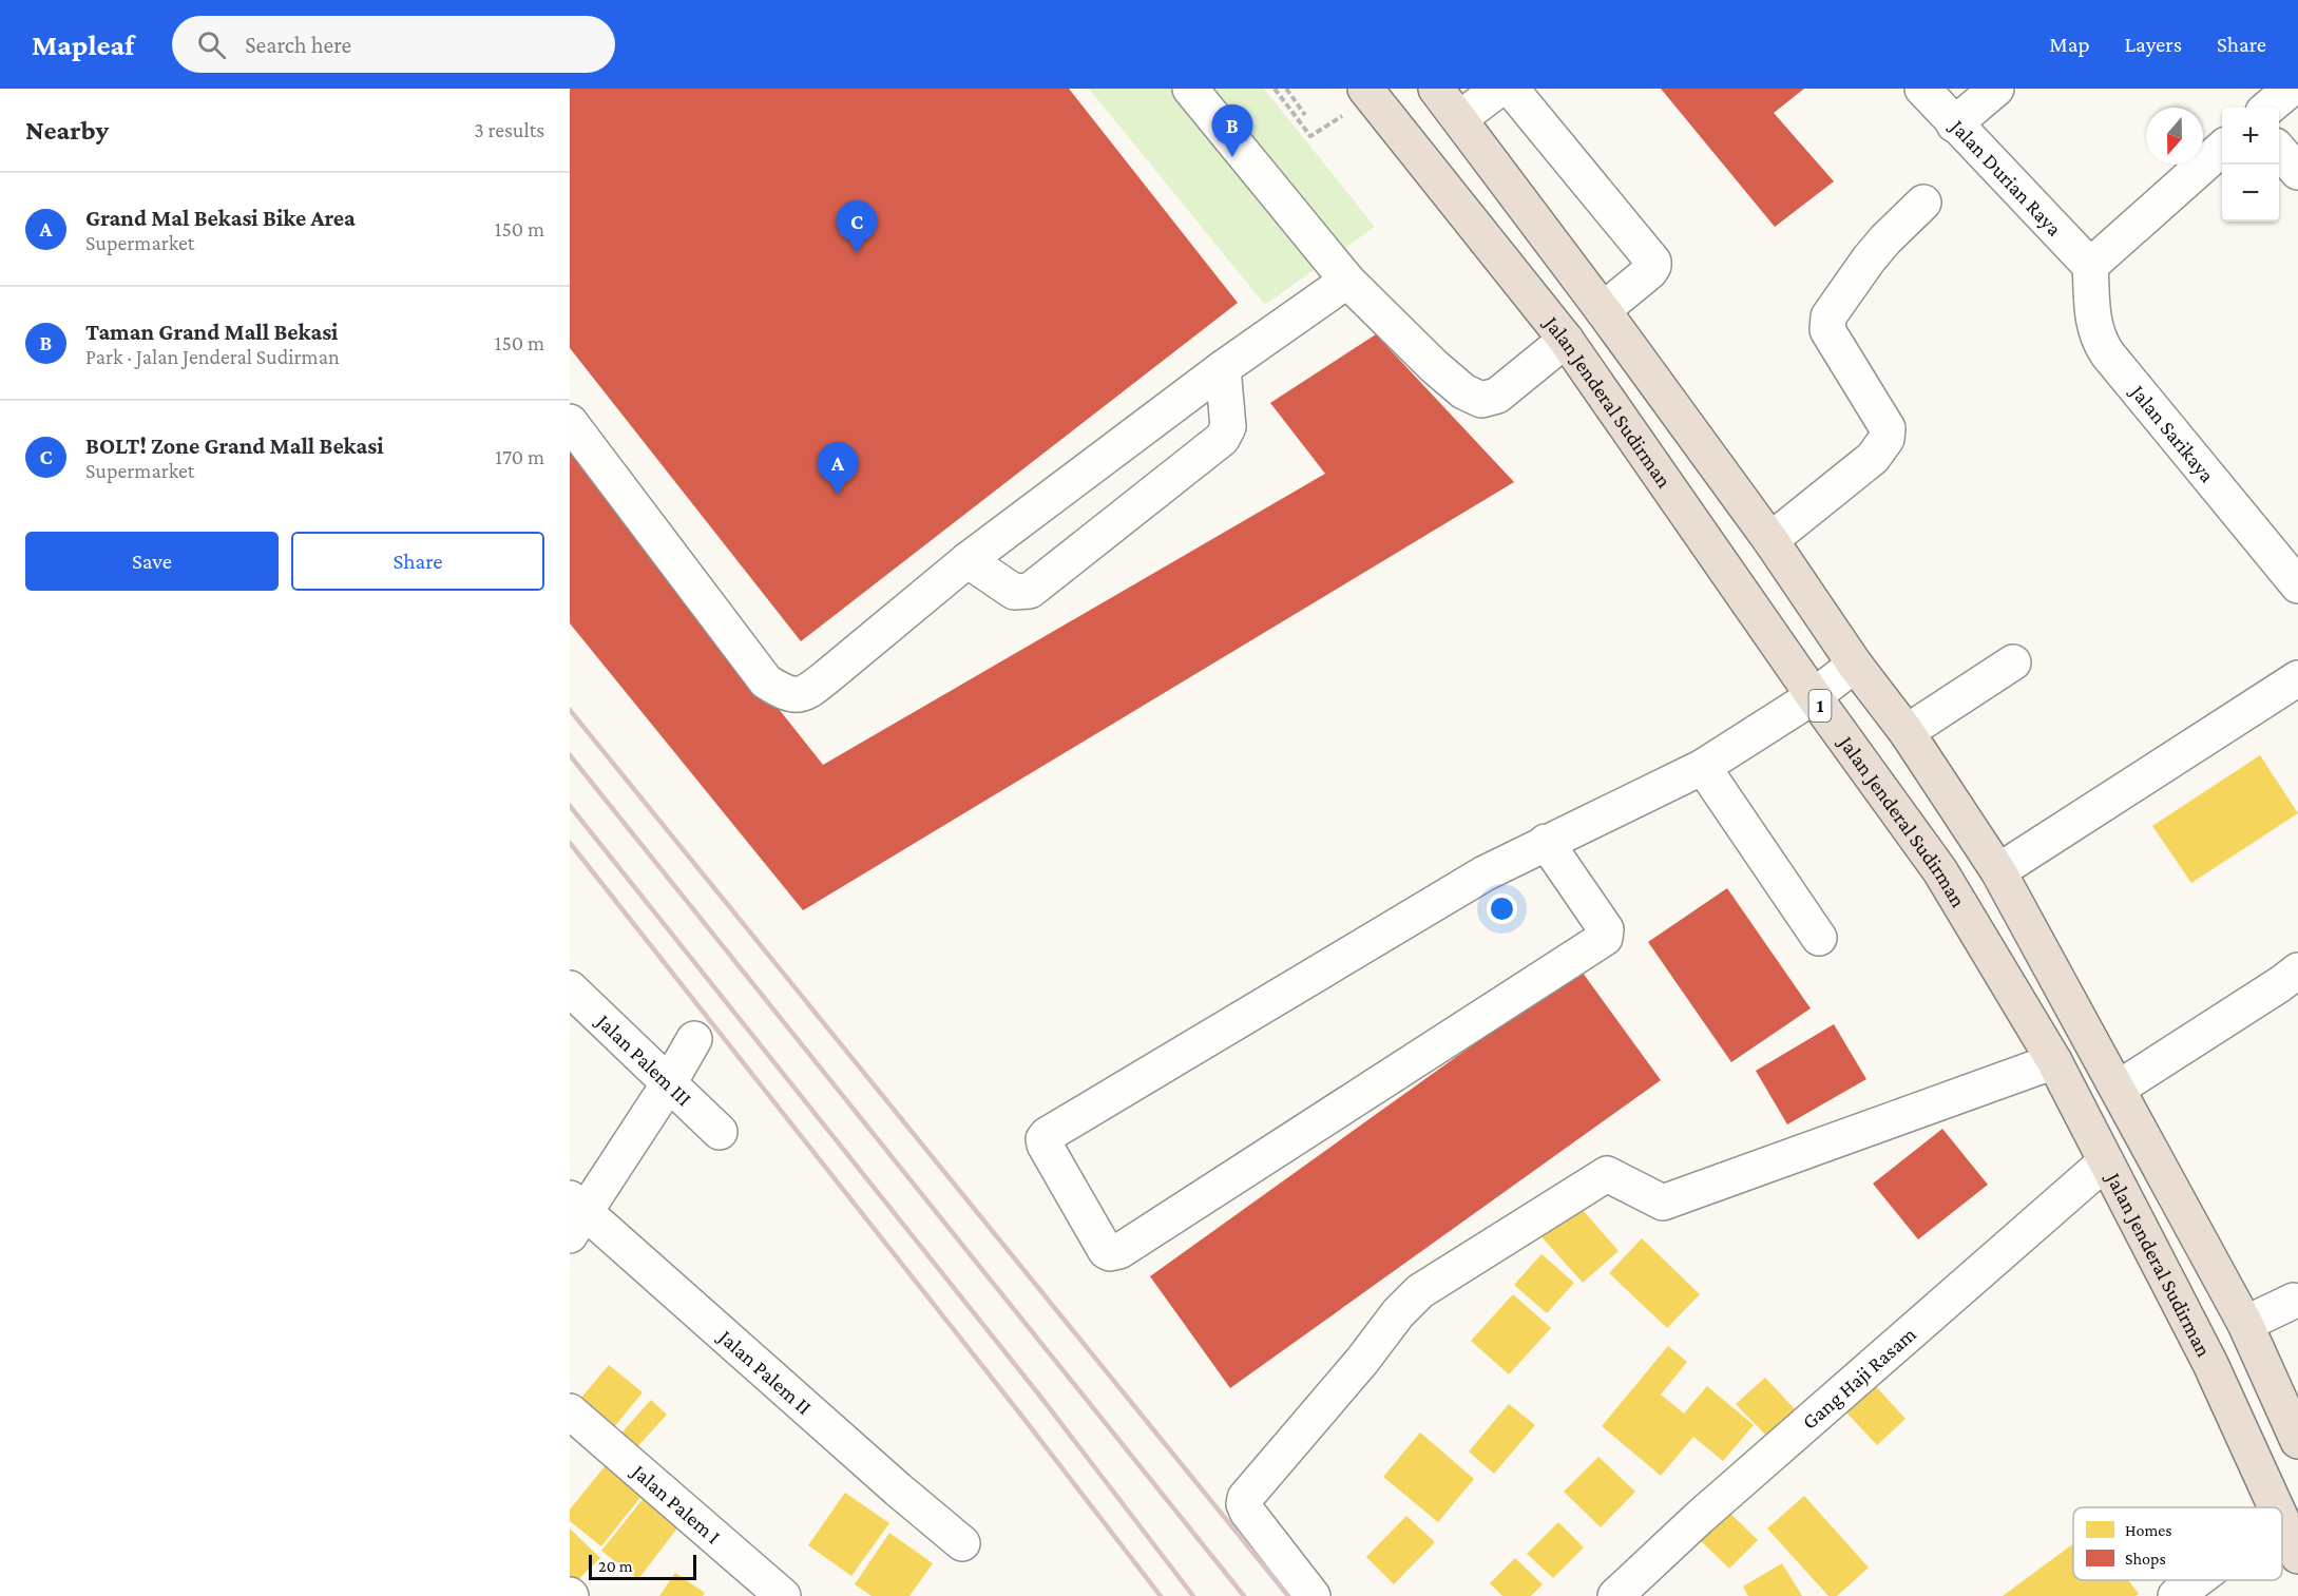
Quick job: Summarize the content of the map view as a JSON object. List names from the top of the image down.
{
  "streets": {
    "highway": ["Jalan Jenderal Sudirman", "1"],
    "street": [
      "Jalan Durian Raya",
      "Jalan Sarikaya",
      "Jalan Palem III",
      "Jalan Palem II",
      "Gang Haji Rasam",
      "Jalan Palem I"
    ]
  },
  "crossings": [
    ["Jalan Durian Raya", "Jalan Sarikaya"],
    ["Jalan Jenderal Sudirman", "Gang Haji Rasam"]
  ],
  "legend": ["Homes", "Shops"],
  "scale_bar": "20 m",
  "north": "bottom",
  "page": {
    "header": "Mapleaf",
    "search": "Search here",
    "nav": ["Map", "Layers", "Share"],
    "heading": ["Nearby", "3 results"],
    "pins": ["B", "C", "A"],
    "map_buttons": ["+", "−"],
    "list": [
      {
        "mark": "A",
        "name": "Grand Mal Bekasi Bike Area",
        "note": "Supermarket",
        "value": "150 m"
      },
      {
        "mark": "B",
        "name": "Taman Grand Mall Bekasi",
        "note": "Park · Jalan Jenderal Sudirman",
        "value": "150 m"
      },
      {
        "mark": "C",
        "name": "BOLT! Zone Grand Mall Bekasi",
        "note": "Supermarket",
        "value": "170 m"
      }
    ],
    "buttons": ["Save", "Share"],
    "scale": "20 m"
  }
}
